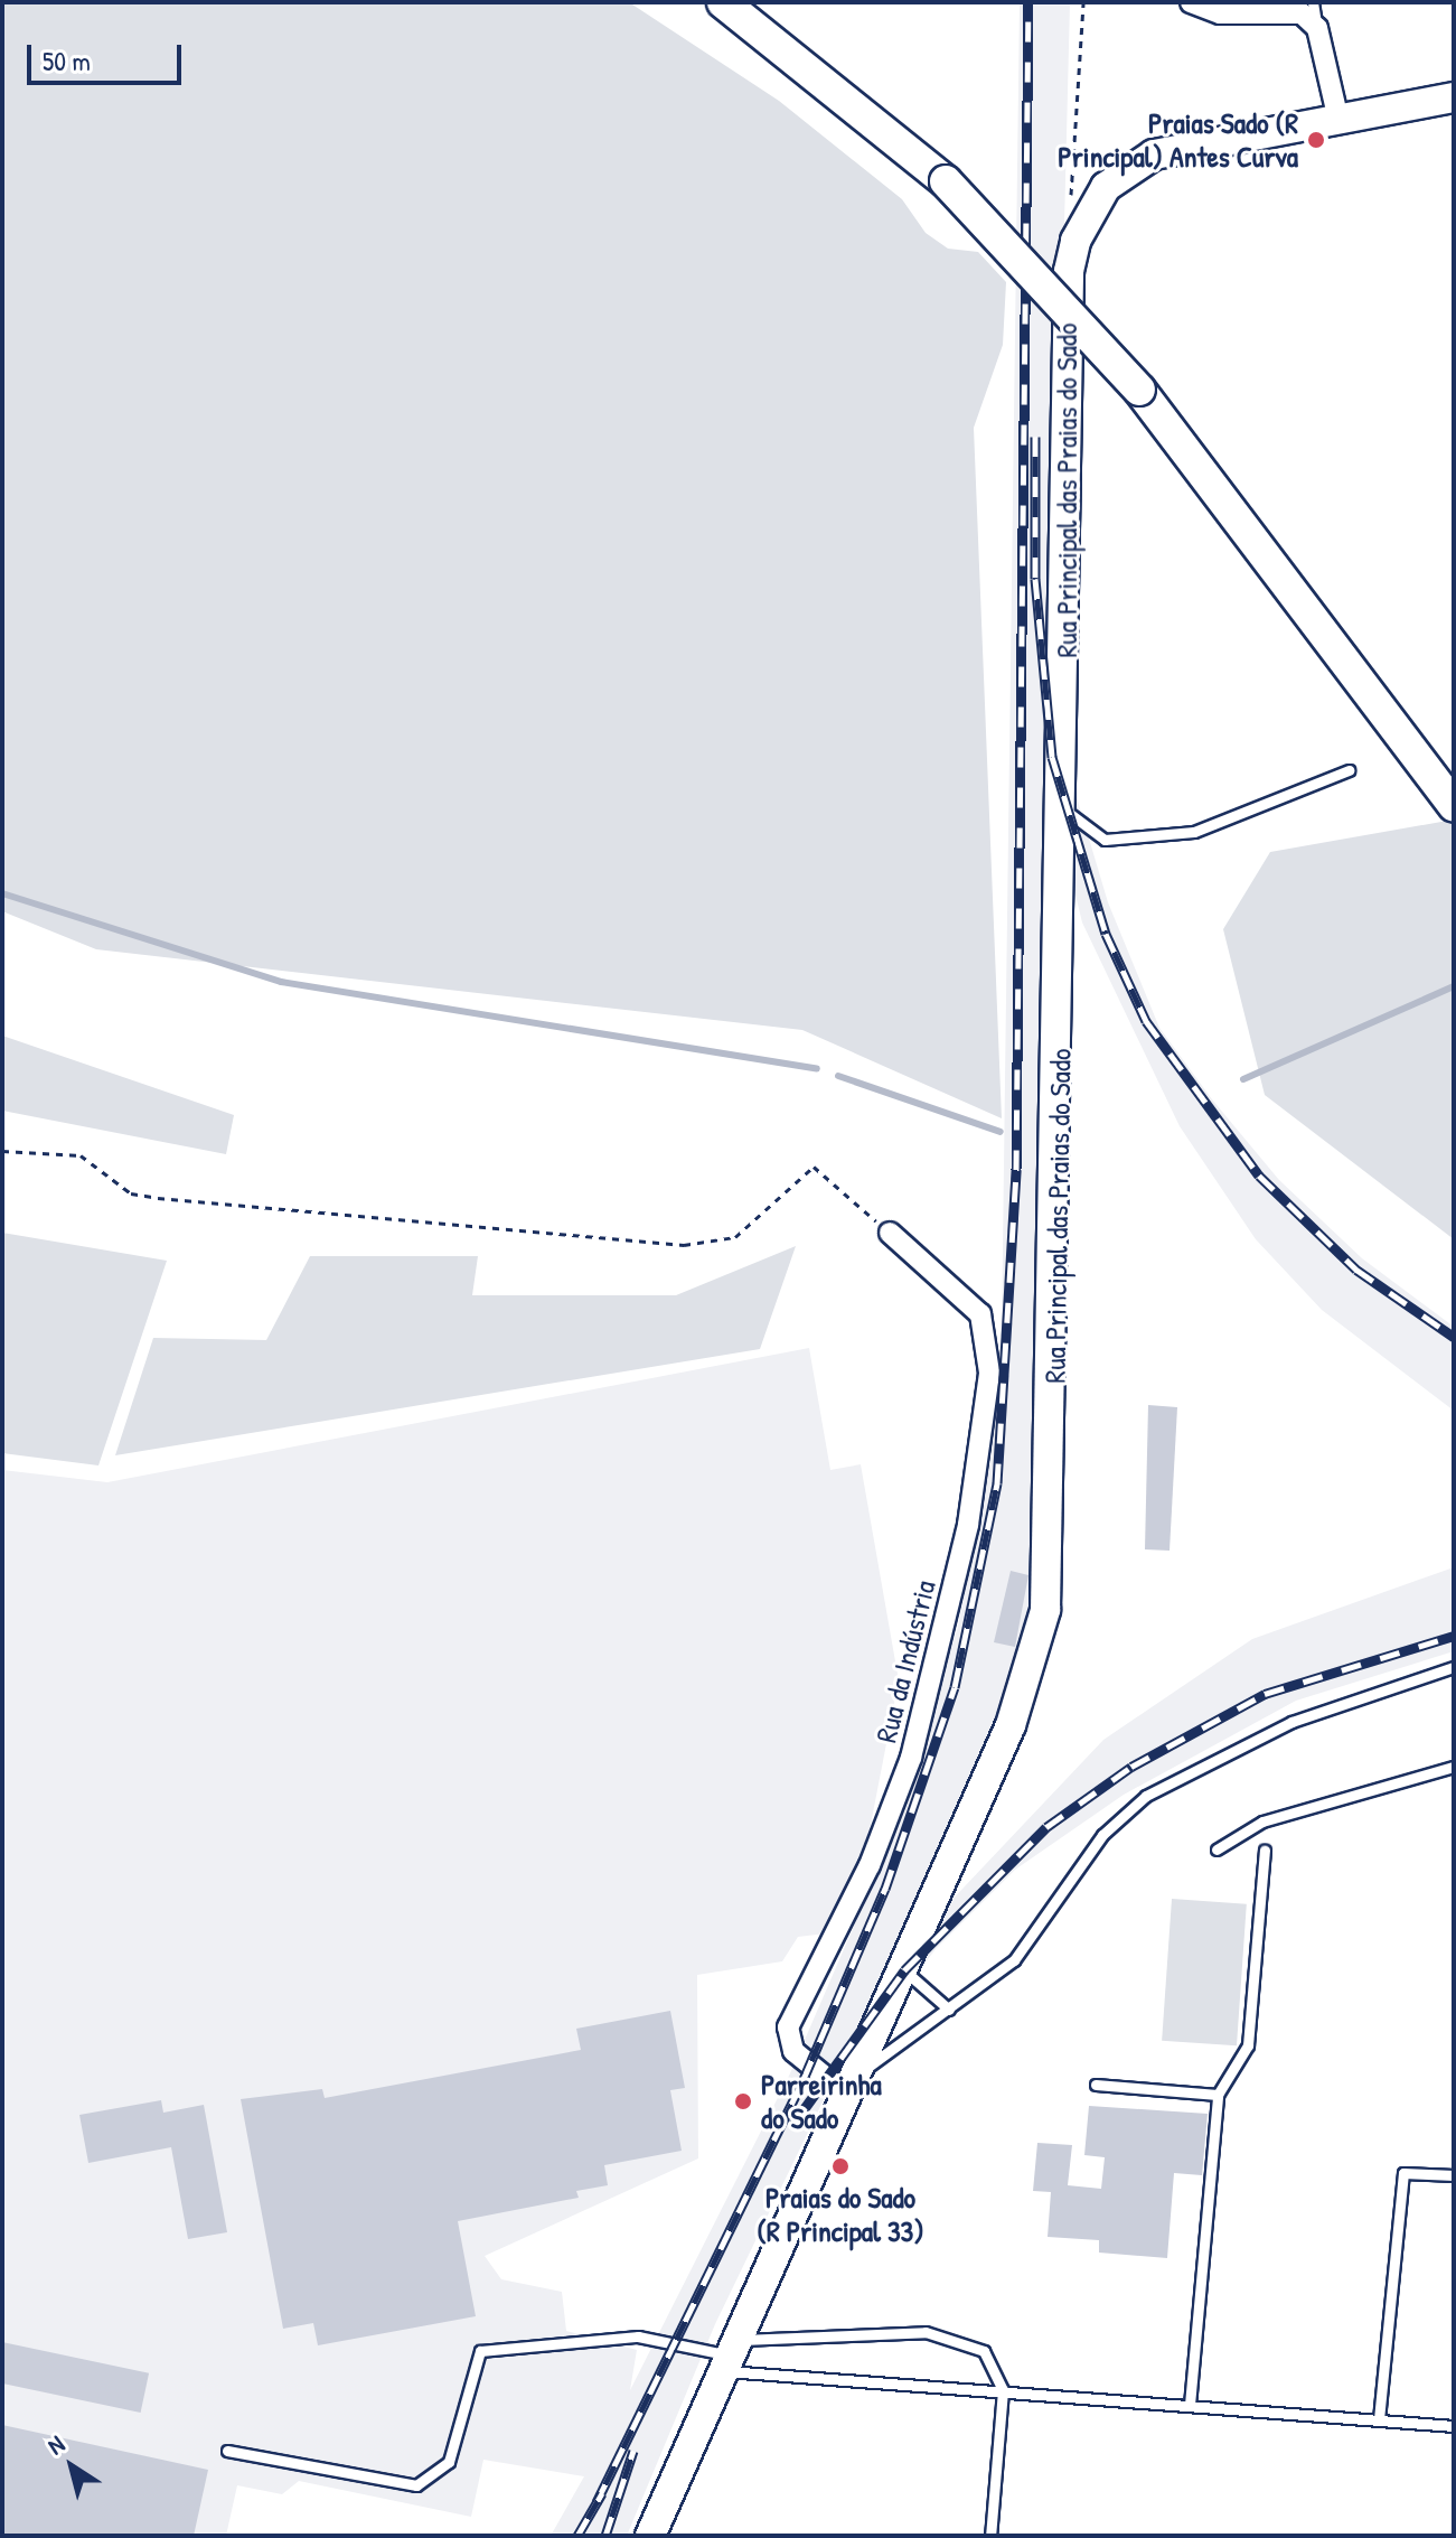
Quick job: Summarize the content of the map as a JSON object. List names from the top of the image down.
{
  "streets": {
    "street": ["Rua Principal das Praias do Sado", "Rua da Indústria"]
  },
  "crossings": [
    ["Rua Principal das Praias do Sado", "Rua da Indústria"]
  ],
  "places": ["Praias Sado (R Principal) Antes Curva", "Parreirinha do Sado", "Praias do Sado (R Principal 33)"],
  "scale_bar": "50 m",
  "north": "top left"
}
